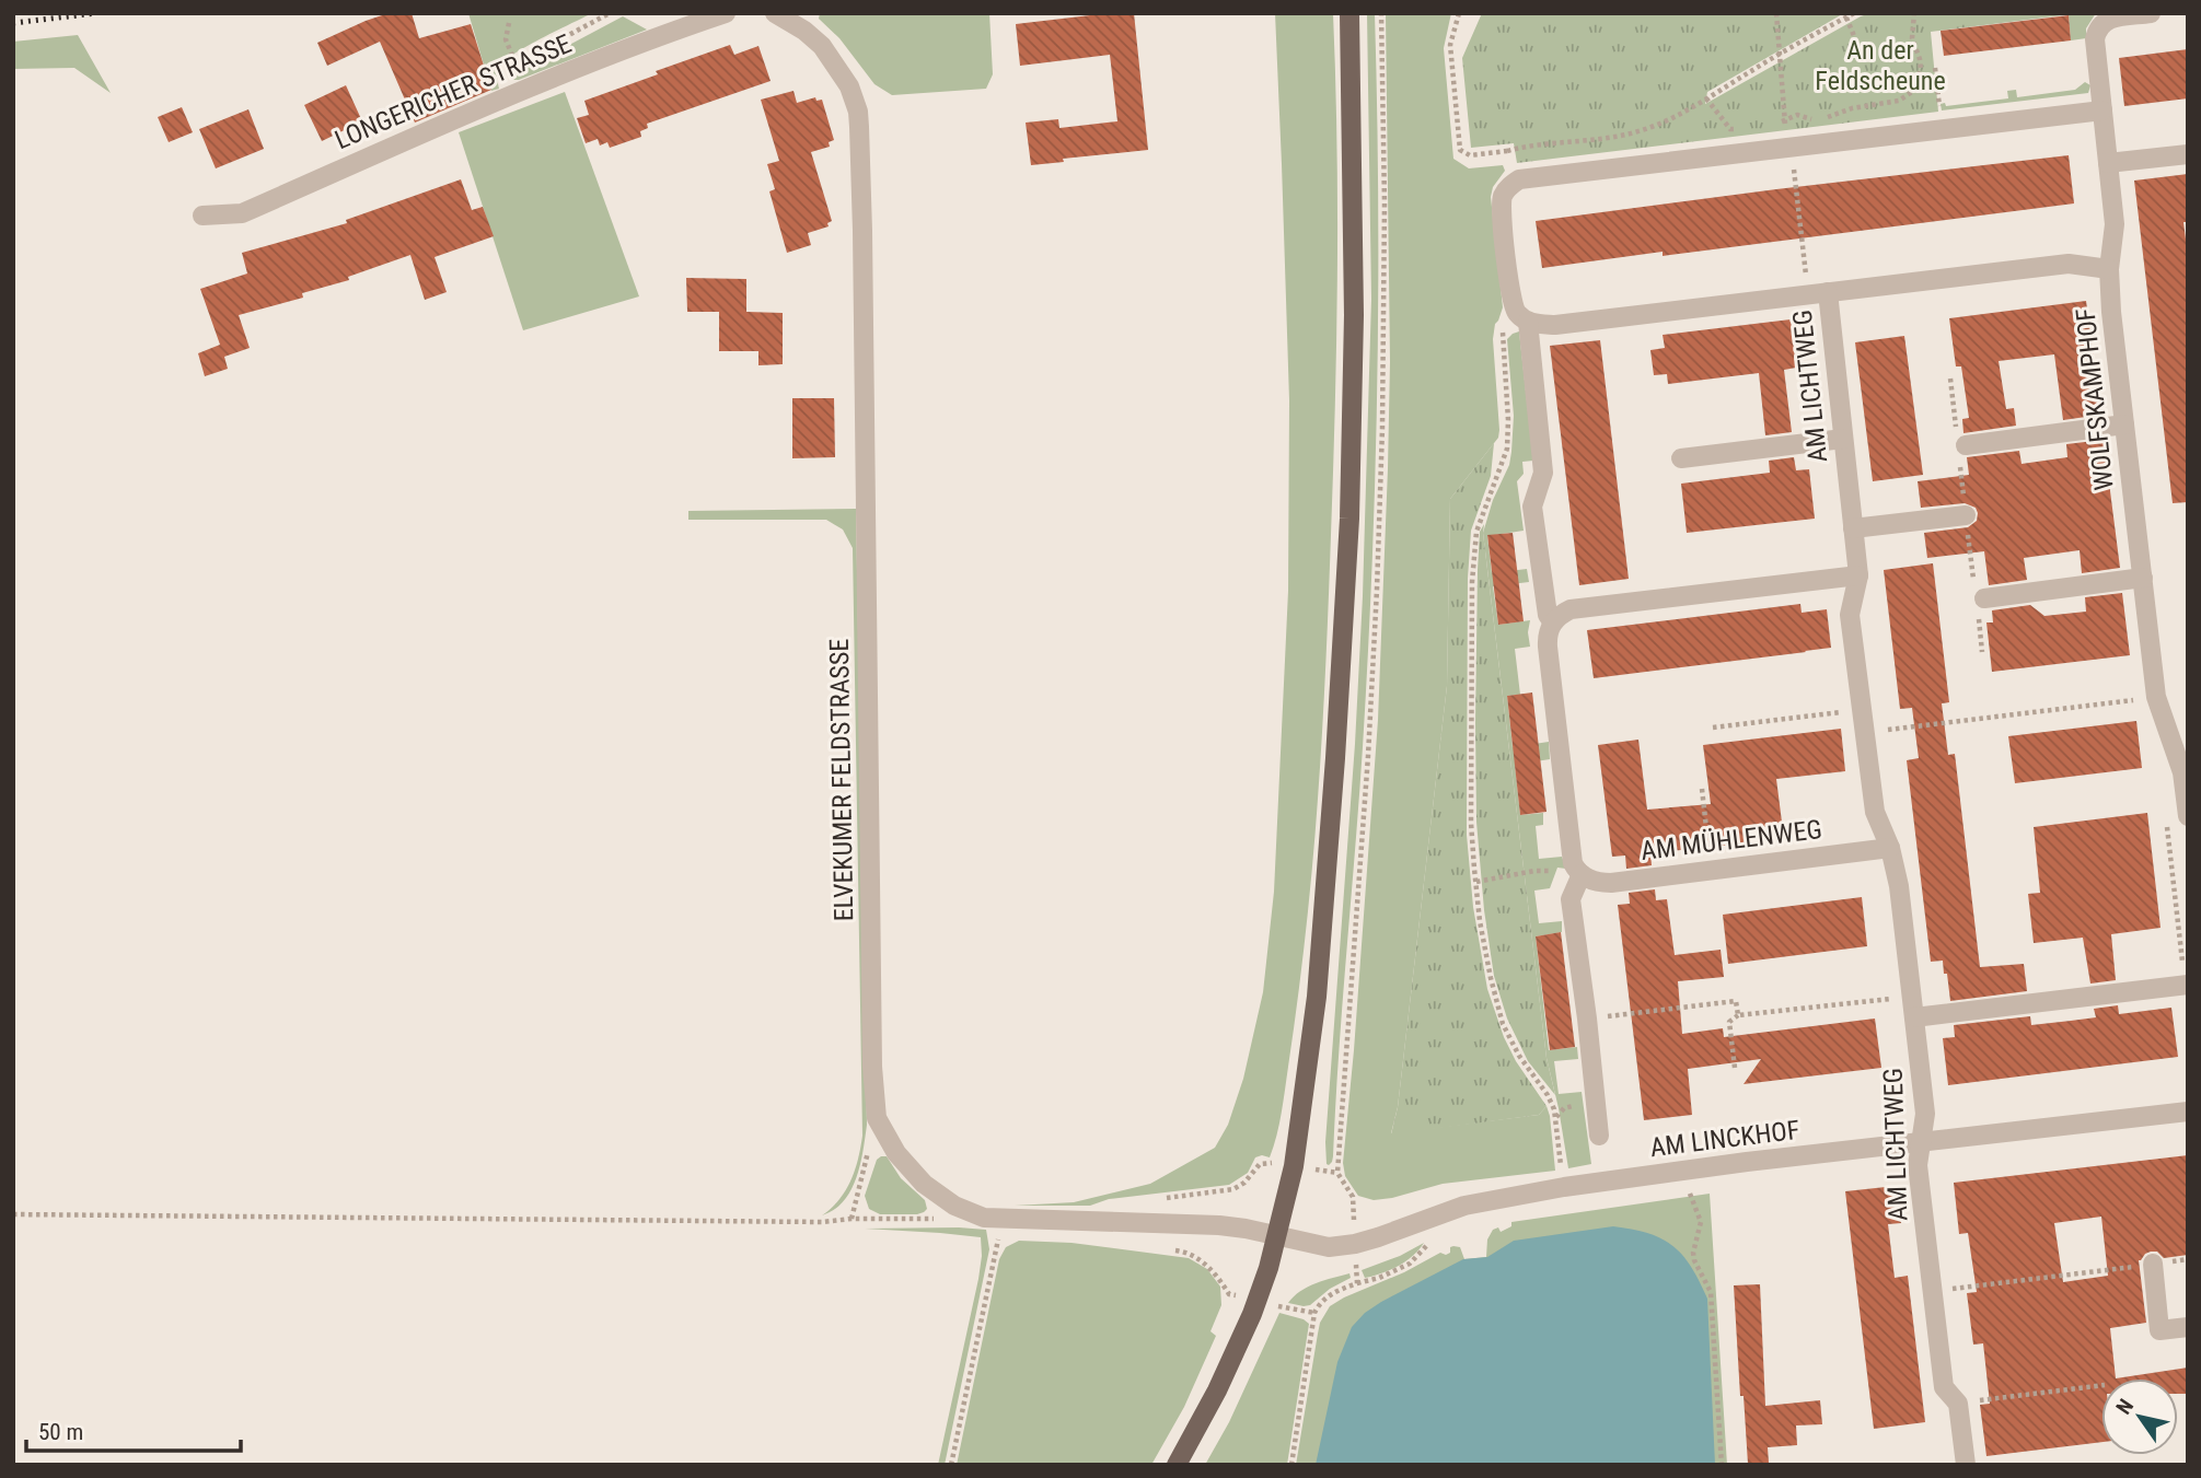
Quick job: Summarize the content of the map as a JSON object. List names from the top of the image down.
{
  "streets": {
    "street": [
      "LONGERICHER STRASSE",
      "AM LICHTWEG",
      "WOLFSKAMPHOF",
      "ELVEKUMER FELDSTRASSE",
      "AM MÜHLENWEG",
      "AM LINCKHOF"
    ]
  },
  "crossings": [
    ["AM LICHTWEG", "WOLFSKAMPHOF"],
    ["AM LICHTWEG", "AM MÜHLENWEG"],
    ["AM LICHTWEG", "AM LINCKHOF"],
    ["ELVEKUMER FELDSTRASSE", "AM LINCKHOF"]
  ],
  "parks": ["An der Feldscheune"],
  "scale_bar": "50 m",
  "north": "top left"
}
